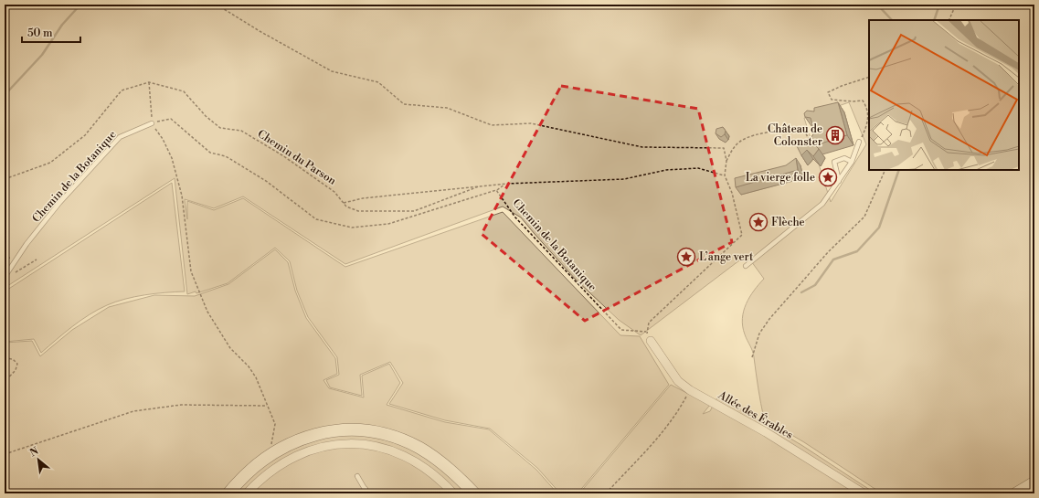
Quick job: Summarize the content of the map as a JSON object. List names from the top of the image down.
{
  "streets": {
    "street": ["Allée des Érables"],
    "lane": ["Chemin de la Botanique"],
    "path": ["Chemin du Parson"]
  },
  "places": {
    "building": ["Château de Colonster"],
    "place": ["La vierge folle", "Flèche", "L’ange vert"]
  },
  "scale_bar": "50 m",
  "north": "top left"
}
